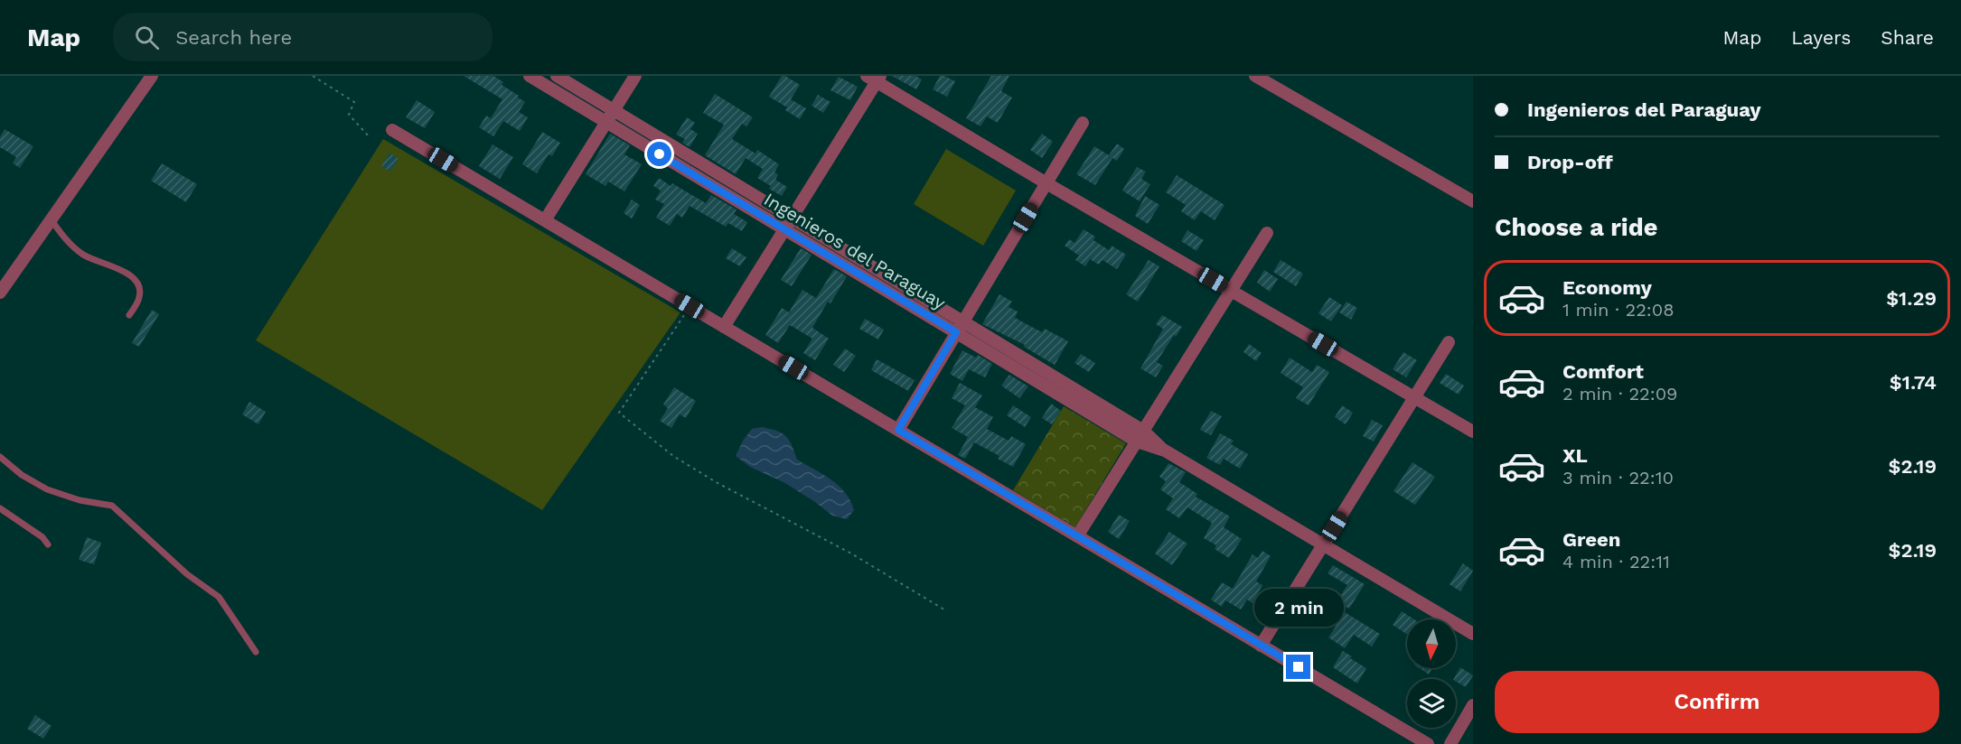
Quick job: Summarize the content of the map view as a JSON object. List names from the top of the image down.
{
  "streets": {
    "street": ["Ingenieros del Paraguay"]
  },
  "north": "bottom",
  "page": {
    "header": "Map",
    "search": "Search here",
    "nav": ["Map", "Layers", "Share"],
    "banner": ["Ingenieros del Paraguay", "Drop-off"],
    "heading": "Choose a ride",
    "list": [
      {
        "name": "Economy",
        "note": "1 min · 22:08",
        "value": "$1.29"
      },
      {
        "name": "Comfort",
        "note": "2 min · 22:09",
        "value": "$1.74"
      },
      {
        "name": "XL",
        "note": "3 min · 22:10",
        "value": "$2.19"
      },
      {
        "name": "Green",
        "note": "4 min · 22:11",
        "value": "$2.19"
      }
    ],
    "bubble": "2 min",
    "buttons": "Confirm"
  }
}
